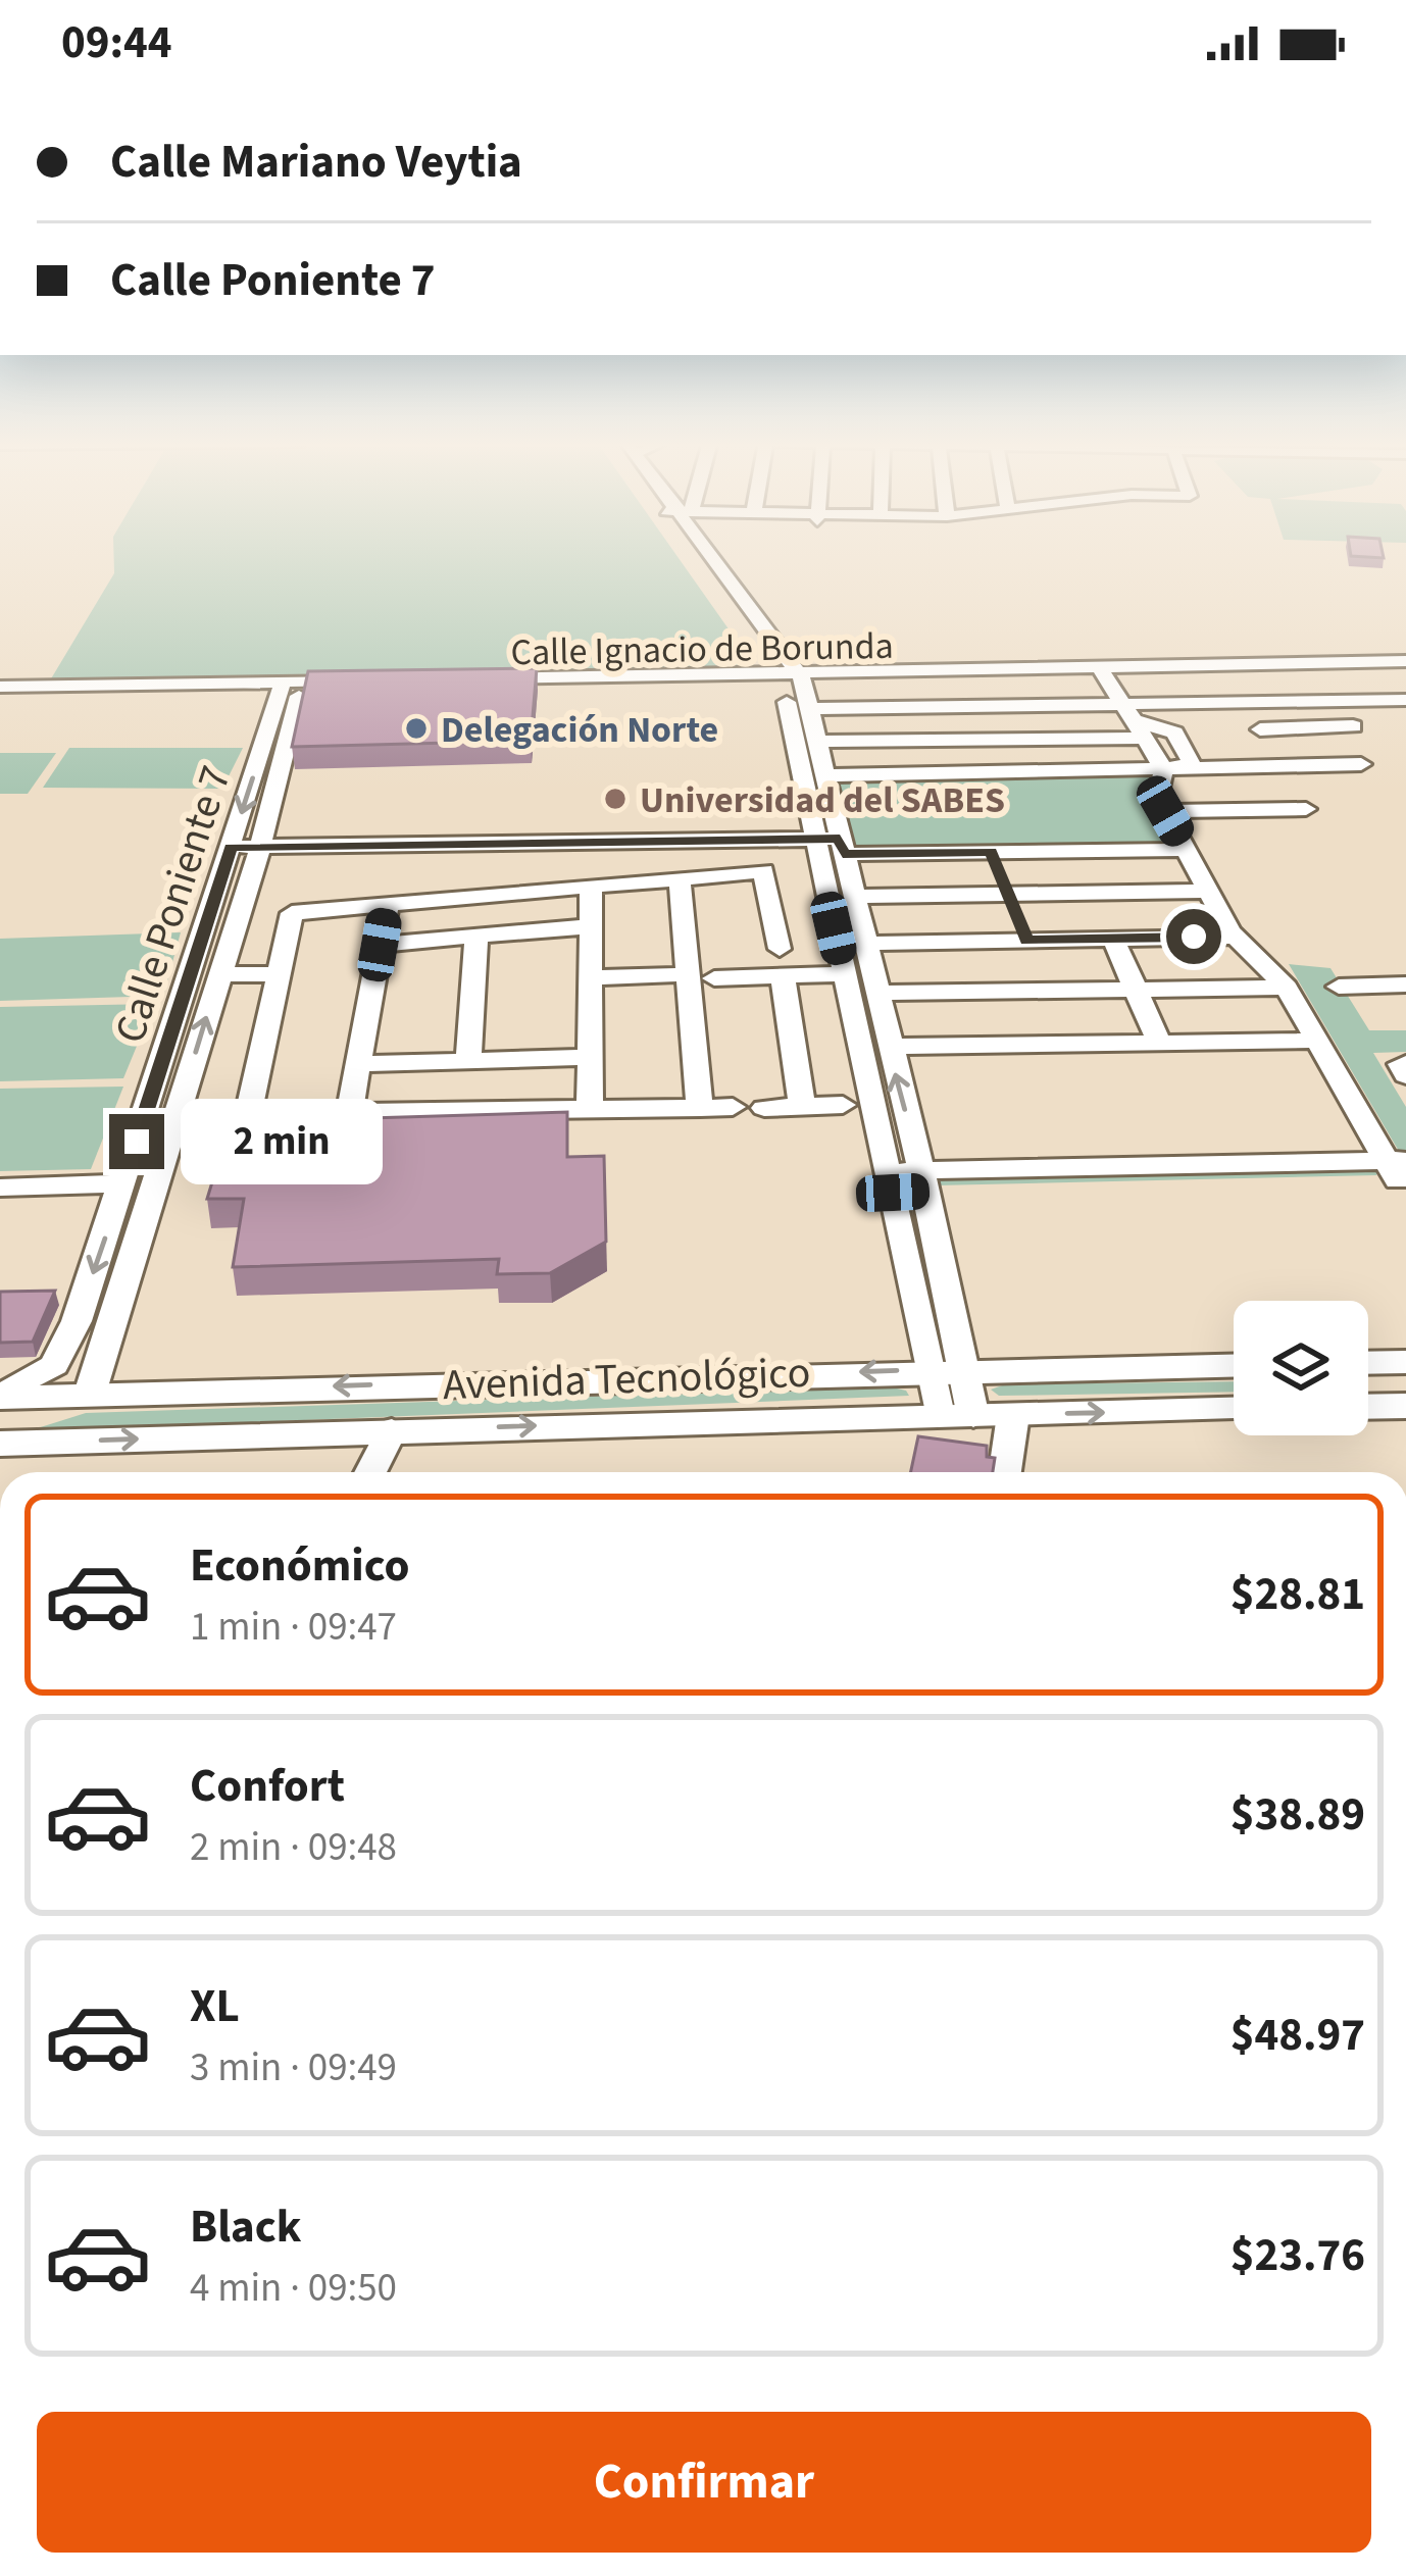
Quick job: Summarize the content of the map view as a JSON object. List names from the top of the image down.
{
  "streets": {
    "main road": ["Avenida Tecnológico"],
    "street": ["Calle Ignacio de Borunda", "Calle Poniente 7"]
  },
  "crossings": [
    ["Calle Poniente 7", "Avenida Tecnológico"]
  ],
  "places": ["Delegación Norte", "Universidad del SABES"],
  "page": {
    "status": "09:44",
    "banner": ["Calle Mariano Veytia", "Calle Poniente 7"],
    "bubble": "2 min",
    "list": [
      {
        "name": "Económico",
        "note": "1 min · 09:47",
        "value": "$28.81"
      },
      {
        "name": "Confort",
        "note": "2 min · 09:48",
        "value": "$38.89"
      },
      {
        "name": "XL",
        "note": "3 min · 09:49",
        "value": "$48.97"
      },
      {
        "name": "Black",
        "note": "4 min · 09:50",
        "value": "$23.76"
      }
    ],
    "buttons": "Confirmar"
  }
}
